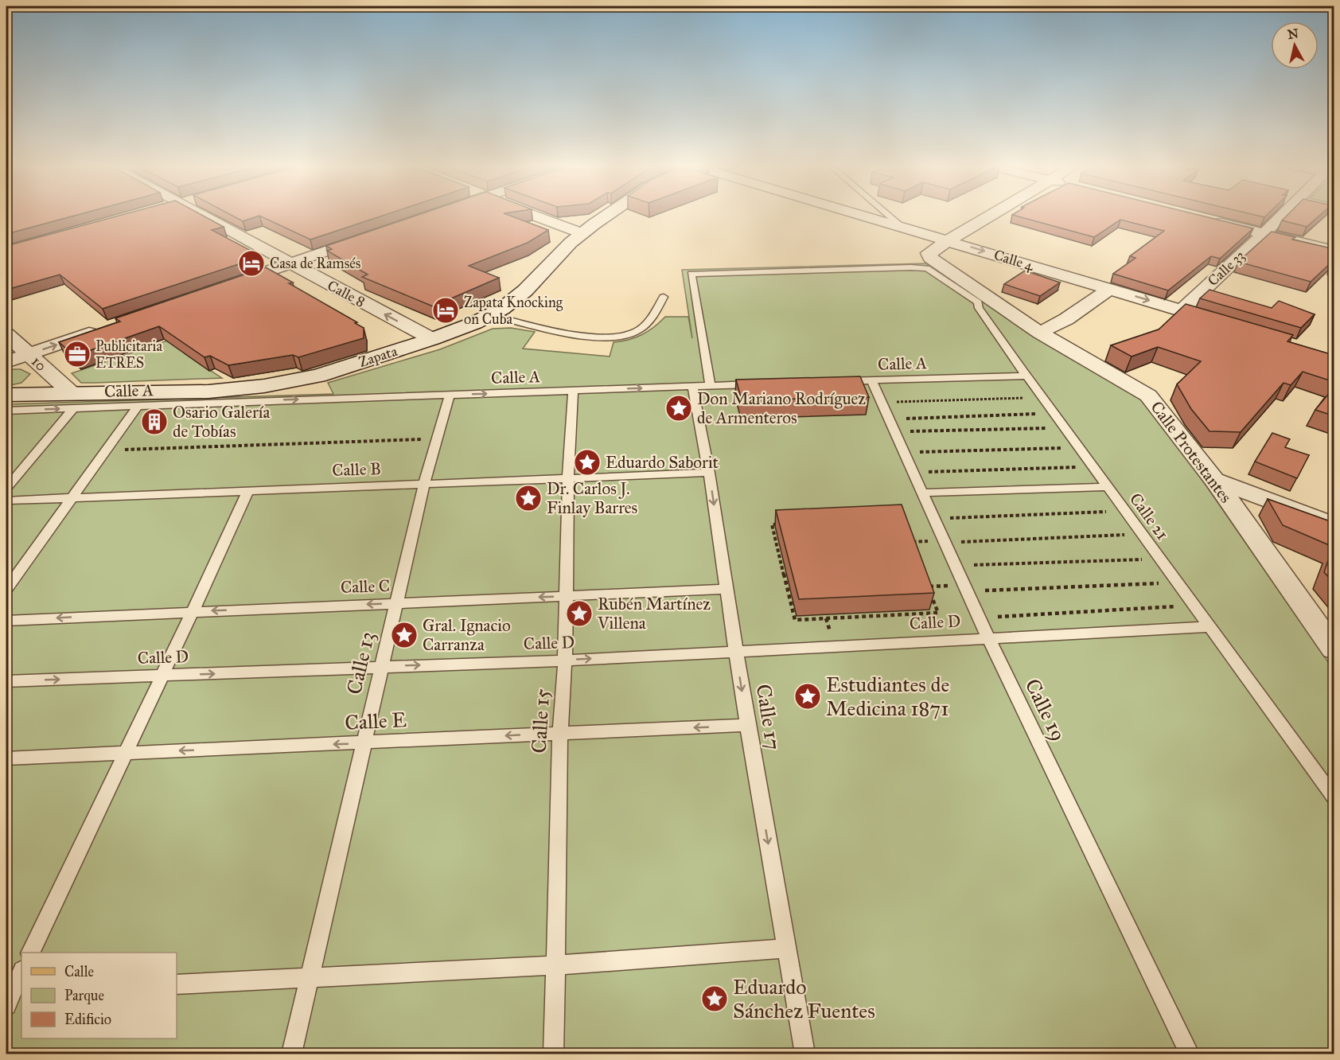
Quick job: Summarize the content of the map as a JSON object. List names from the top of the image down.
{
  "streets": {
    "main road": ["Zapata"],
    "street": [
      "Calle 4",
      "Calle 33",
      "Calle 8",
      "10",
      "Calle Protestantes"
    ],
    "lane": [
      "Calle A",
      "Calle B",
      "Calle 21",
      "Calle C",
      "Calle D",
      "Calle 13",
      "Calle 19",
      "Calle 17",
      "Calle E",
      "Calle 15"
    ]
  },
  "crossings": [
    ["Calle 4", "Calle 33"],
    ["Calle 8", "Zapata"],
    ["Zapata", "10"],
    ["Zapata", "Calle A"],
    ["10", "Calle A"],
    ["Calle A", "Calle 21"],
    ["Calle A", "Calle 13"],
    ["Calle A", "Calle 19"],
    ["Calle A", "Calle 17"],
    ["Calle A", "Calle 15"],
    ["Calle Protestantes", "Calle 21"],
    ["Calle B", "Calle 13"],
    ["Calle B", "Calle 17"],
    ["Calle B", "Calle 15"],
    ["Calle 21", "Calle D"],
    ["Calle C", "Calle 13"],
    ["Calle C", "Calle 17"],
    ["Calle C", "Calle 15"],
    ["Calle D", "Calle 13"],
    ["Calle D", "Calle 19"],
    ["Calle D", "Calle 17"],
    ["Calle D", "Calle 15"],
    ["Calle 13", "Calle E"],
    ["Calle 17", "Calle E"],
    ["Calle E", "Calle 15"]
  ],
  "one_way": [
    "Calle 4",
    "Calle 8",
    "Calle A",
    "Calle C",
    "Calle D",
    "Calle 17",
    "Calle E"
  ],
  "places": {
    "hotel": ["Casa de Ramsés", "Zapata Knocking on Cuba"],
    "office": ["Publicitaria ETRES"],
    "place": [
      "Don Mariano Rodríguez de Armenteros",
      "Eduardo Saborit",
      "Dr. Carlos J. Finlay Barres",
      "Rubén Martínez Villena",
      "Gral. Ignacio Carranza",
      "Estudiantes de Medicina 1871",
      "Eduardo Sánchez Fuentes"
    ],
    "building": ["Osario Galería de Tobías"]
  },
  "legend": ["Calle", "Parque", "Edificio"],
  "north": "top"
}
